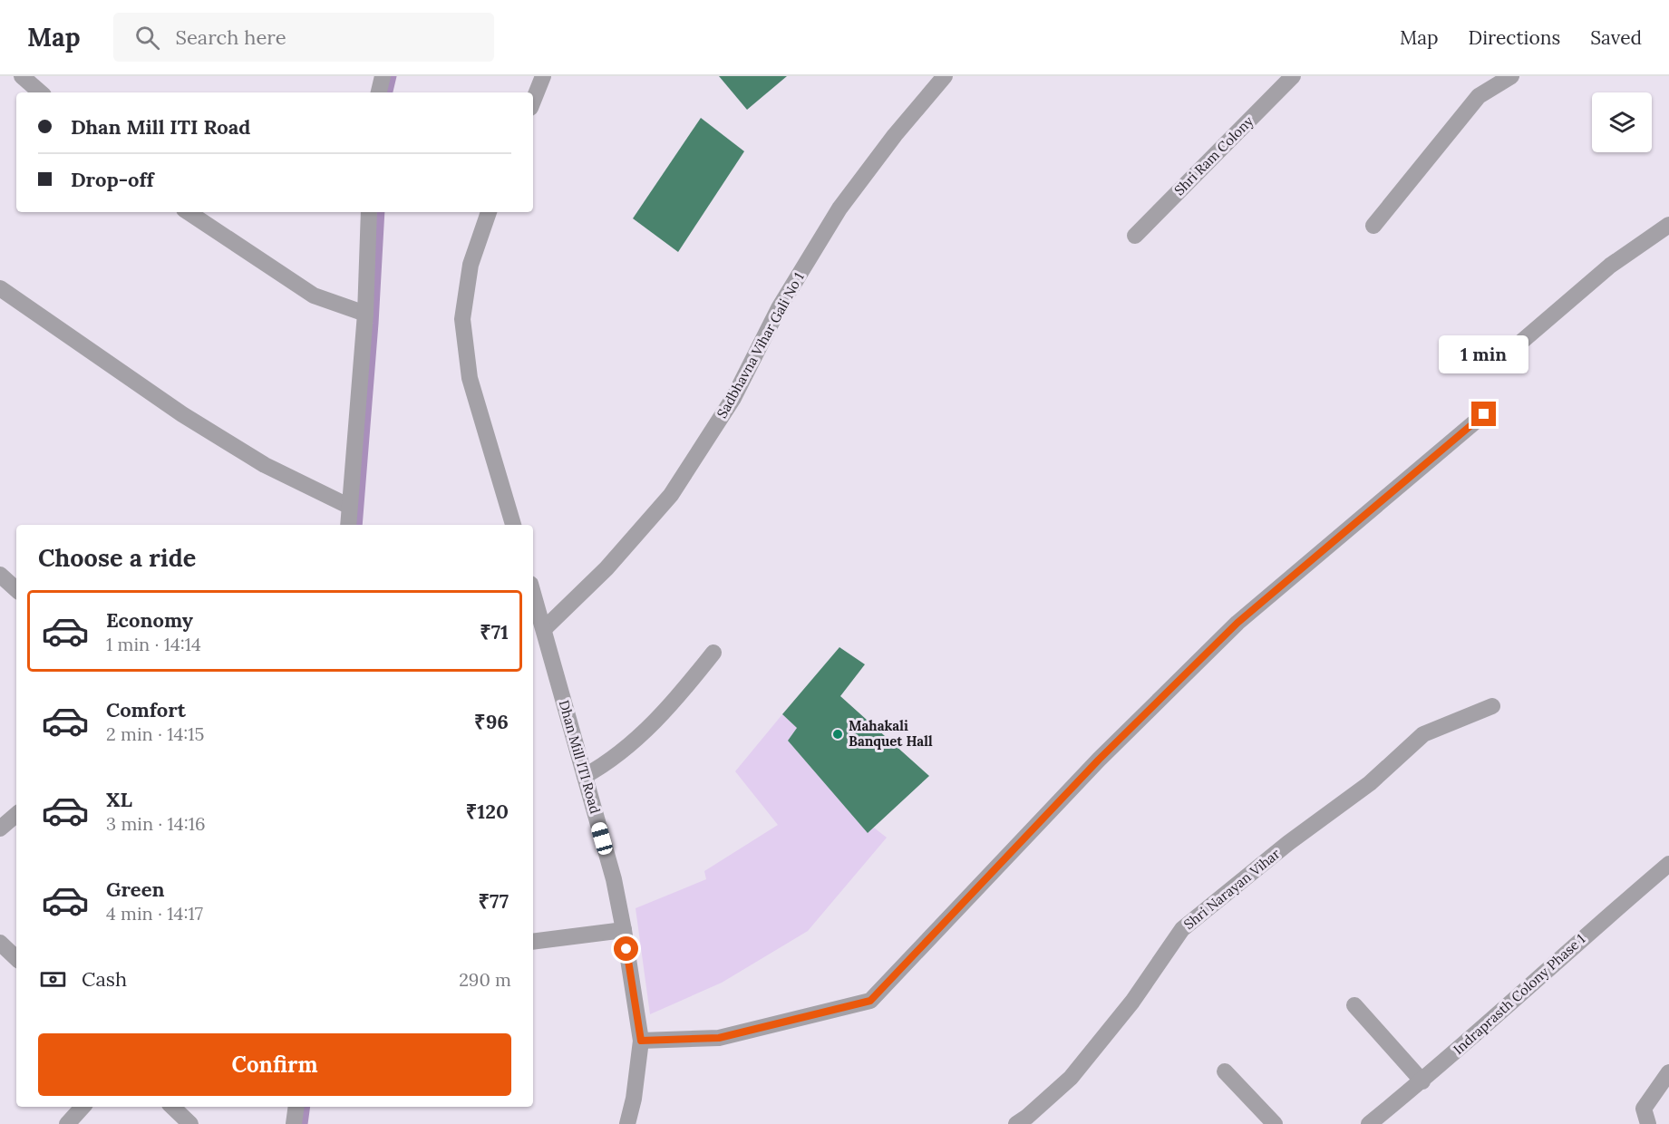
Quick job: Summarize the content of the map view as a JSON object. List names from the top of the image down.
{
  "streets": {
    "street": [
      "Shri Ram Colony",
      "Sadbhavna Vihar Gali No 1",
      "Dhan Mill ITI Road",
      "Shri Narayan Vihar",
      "Indraprasth Colony Phase 1"
    ]
  },
  "crossings": [
    ["Sadbhavna Vihar Gali No 1", "Dhan Mill ITI Road"]
  ],
  "places": ["Mahakali Banquet Hall"],
  "page": {
    "header": "Map",
    "search": "Search here",
    "nav": ["Map", "Directions", "Saved"],
    "banner": ["Dhan Mill ITI Road", "Drop-off"],
    "bubble": "1 min",
    "heading": "Choose a ride",
    "list": [
      {
        "name": "Economy",
        "note": "1 min · 14:14",
        "value": "₹71"
      },
      {
        "name": "Comfort",
        "note": "2 min · 14:15",
        "value": "₹96"
      },
      {
        "name": "XL",
        "note": "3 min · 14:16",
        "value": "₹120"
      },
      {
        "name": "Green",
        "note": "4 min · 14:17",
        "value": "₹77"
      }
    ],
    "pay": ["Cash", "290 m"],
    "buttons": "Confirm"
  }
}
